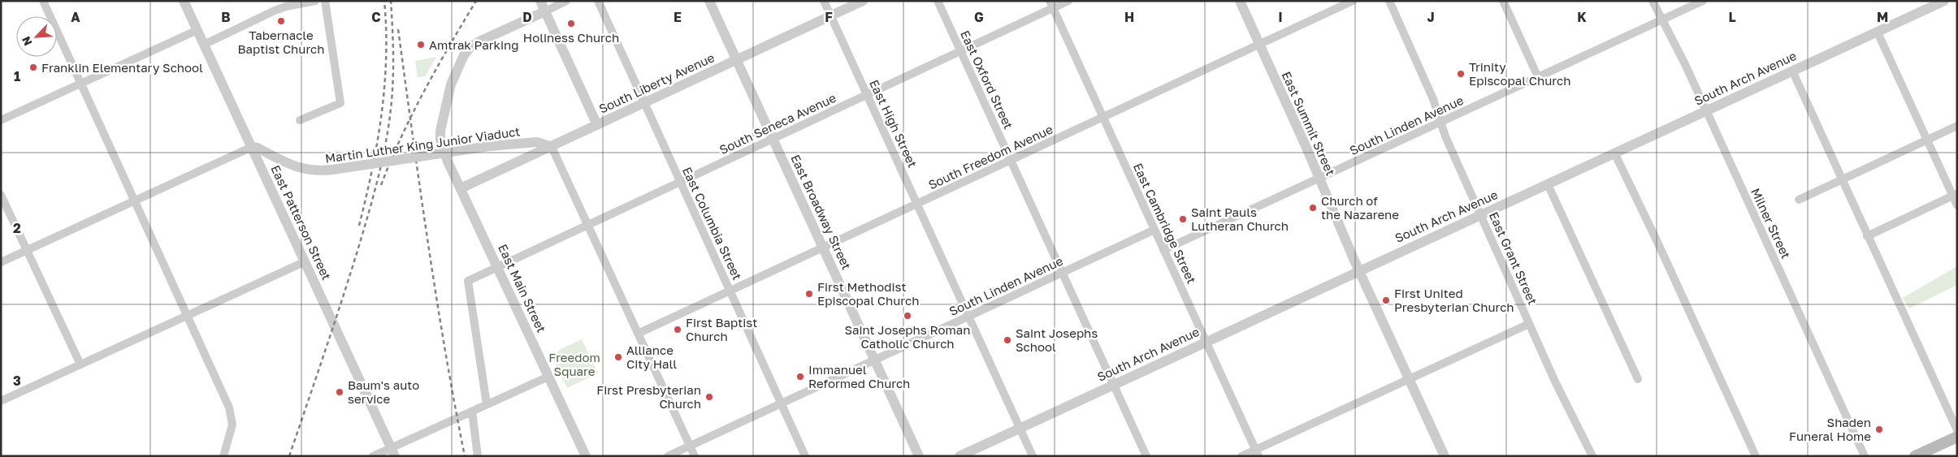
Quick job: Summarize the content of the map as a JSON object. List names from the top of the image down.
{
  "streets": {
    "street": [
      "South Arch Avenue",
      "East Oxford Street",
      "South Liberty Avenue",
      "South Seneca Avenue",
      "East High Street",
      "East Summit Street",
      "South Linden Avenue",
      "Martin Luther King Junior Viaduct",
      "South Freedom Avenue",
      "East Broadway Street",
      "East Patterson Street",
      "East Columbia Street",
      "East Cambridge Street",
      "Milner Street",
      "East Grant Street",
      "East Main Street"
    ]
  },
  "crossings": [
    ["South Arch Avenue", "East Oxford Street"],
    ["South Arch Avenue", "East High Street"],
    ["South Arch Avenue", "East Summit Street"],
    ["South Arch Avenue", "East Cambridge Street"],
    ["South Arch Avenue", "Milner Street"],
    ["South Arch Avenue", "East Grant Street"],
    ["East Oxford Street", "South Seneca Avenue"],
    ["East Oxford Street", "South Linden Avenue"],
    ["East Oxford Street", "South Freedom Avenue"],
    ["South Liberty Avenue", "East High Street"],
    ["South Liberty Avenue", "Martin Luther King Junior Viaduct"],
    ["South Liberty Avenue", "East Broadway Street"],
    ["South Liberty Avenue", "East Columbia Street"],
    ["South Liberty Avenue", "East Main Street"],
    ["South Seneca Avenue", "East High Street"],
    ["South Seneca Avenue", "East Broadway Street"],
    ["South Seneca Avenue", "East Columbia Street"],
    ["South Seneca Avenue", "East Cambridge Street"],
    ["South Seneca Avenue", "East Main Street"],
    ["East High Street", "South Linden Avenue"],
    ["East High Street", "South Freedom Avenue"],
    ["East Summit Street", "South Linden Avenue"],
    ["East Summit Street", "South Freedom Avenue"],
    ["South Linden Avenue", "East Broadway Street"],
    ["South Linden Avenue", "East Columbia Street"],
    ["South Linden Avenue", "East Cambridge Street"],
    ["South Linden Avenue", "Milner Street"],
    ["South Linden Avenue", "East Grant Street"],
    ["Martin Luther King Junior Viaduct", "East Patterson Street"],
    ["South Freedom Avenue", "East Broadway Street"],
    ["South Freedom Avenue", "East Columbia Street"],
    ["South Freedom Avenue", "East Cambridge Street"]
  ],
  "parks": ["Freedom Square"],
  "places": [
    "Tabernacle Baptist Church",
    "Holiness Church",
    "Amtrak Parking",
    "Franklin Elementary School",
    "Trinity Episcopal Church",
    "Church of the Nazarene",
    "Saint Pauls Lutheran Church",
    "First Methodist Episcopal Church",
    "First United Presbyterian Church",
    "Saint Josephs Roman Catholic Church",
    "First Baptist Church",
    "Saint Josephs School",
    "Alliance City Hall",
    "Immanuel Reformed Church",
    "Baum's auto service",
    "First Presbyterian Church",
    "Shaden Funeral Home"
  ],
  "north": "bottom left",
  "grid": {
    "columns": [
      "A",
      "B",
      "C",
      "D",
      "E",
      "F",
      "G",
      "H",
      "I",
      "J",
      "K",
      "L",
      "M"
    ],
    "rows": ["1", "2", "3"]
  }
}
